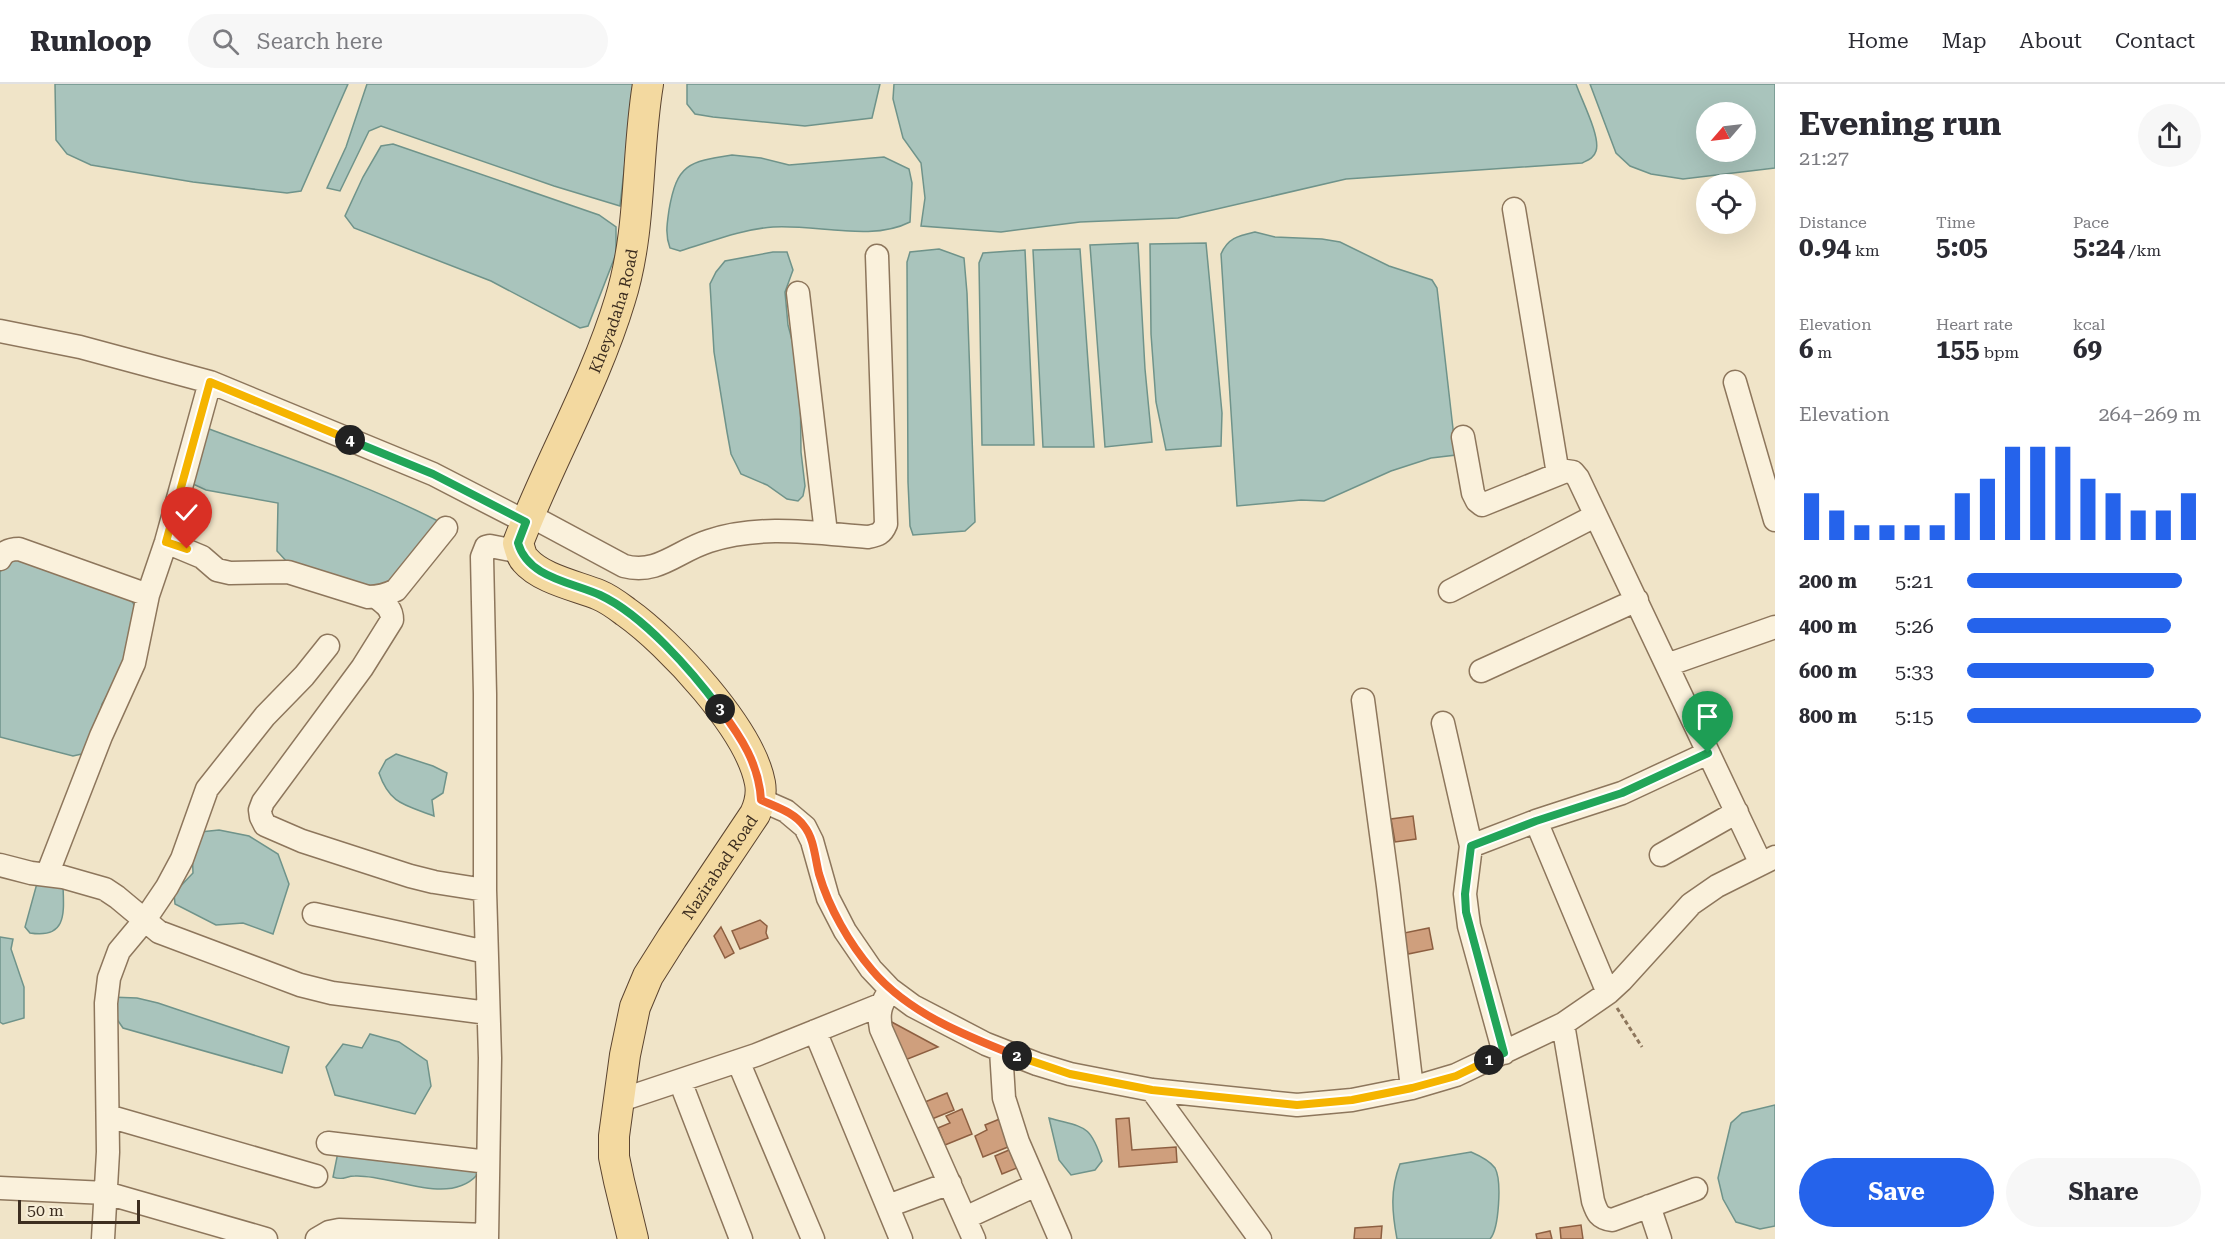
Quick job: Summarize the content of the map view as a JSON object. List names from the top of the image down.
{
  "streets": {
    "main road": ["Kheyadaha Road", "Nazirabad Road"]
  },
  "crossings": [
    ["Kheyadaha Road", "Nazirabad Road"]
  ],
  "scale_bar": "50 m",
  "north": "bottom left",
  "page": {
    "header": "Runloop",
    "search": "Search here",
    "nav": [
      "Home",
      "Map",
      "About",
      "Contact"
    ],
    "heading": ["Evening run", "21:27"],
    "stats": [
      ["Distance", "0.94 km"],
      ["Time", "5:05"],
      ["Pace", "5:24 /km"],
      ["Elevation", "6 m"],
      ["Heart rate", "155 bpm"],
      ["kcal", "69"]
    ],
    "chart": ["Elevation", "264–269 m"],
    "pins": [
      "4",
      "3",
      "2",
      "1"
    ],
    "list": [
      {
        "name": "200 m",
        "note": "5:21"
      },
      {
        "name": "400 m",
        "note": "5:26"
      },
      {
        "name": "600 m",
        "note": "5:33"
      },
      {
        "name": "800 m",
        "note": "5:15"
      }
    ],
    "buttons": ["Save", "Share"],
    "scale": "50 m"
  }
}
